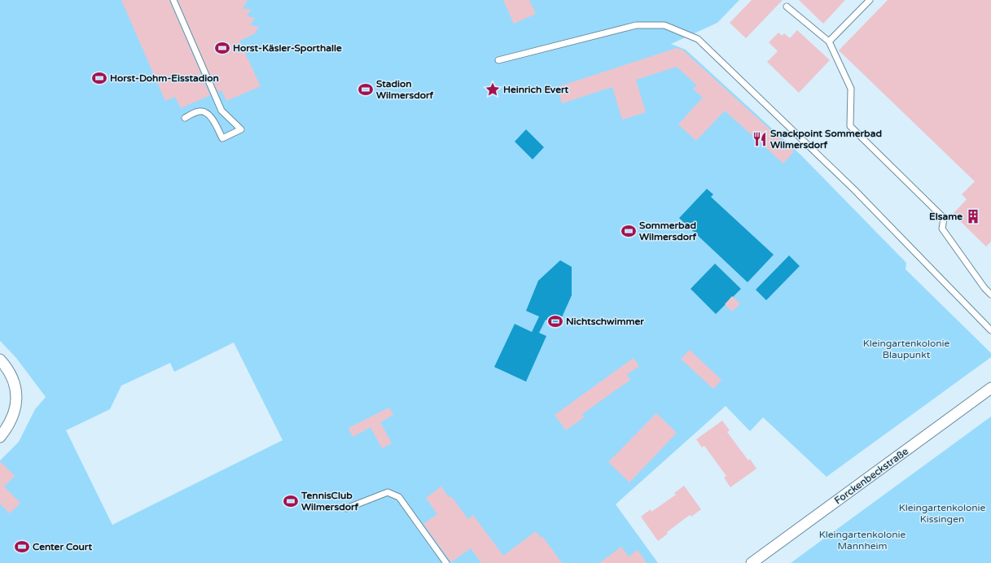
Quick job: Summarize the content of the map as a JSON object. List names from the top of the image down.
{
  "streets": {
    "street": ["Forckenbeckstraße"]
  },
  "parks": ["Kleingartenkolonie Blaupunkt", "Kleingartenkolonie Kissingen", "Kleingartenkolonie Mannheim"],
  "places": {
    "sports": [
      "Horst-Käsler-Sporthalle",
      "Horst-Dohm-Eisstadion",
      "Stadion Wilmersdorf",
      "Sommerbad Wilmersdorf",
      "Nichtschwimmer",
      "TennisClub Wilmersdorf",
      "Center Court"
    ],
    "place": ["Heinrich Evert"],
    "restaurant": ["Snackpoint Sommerbad Wilmersdorf"],
    "building": ["Elsame"]
  }
}
